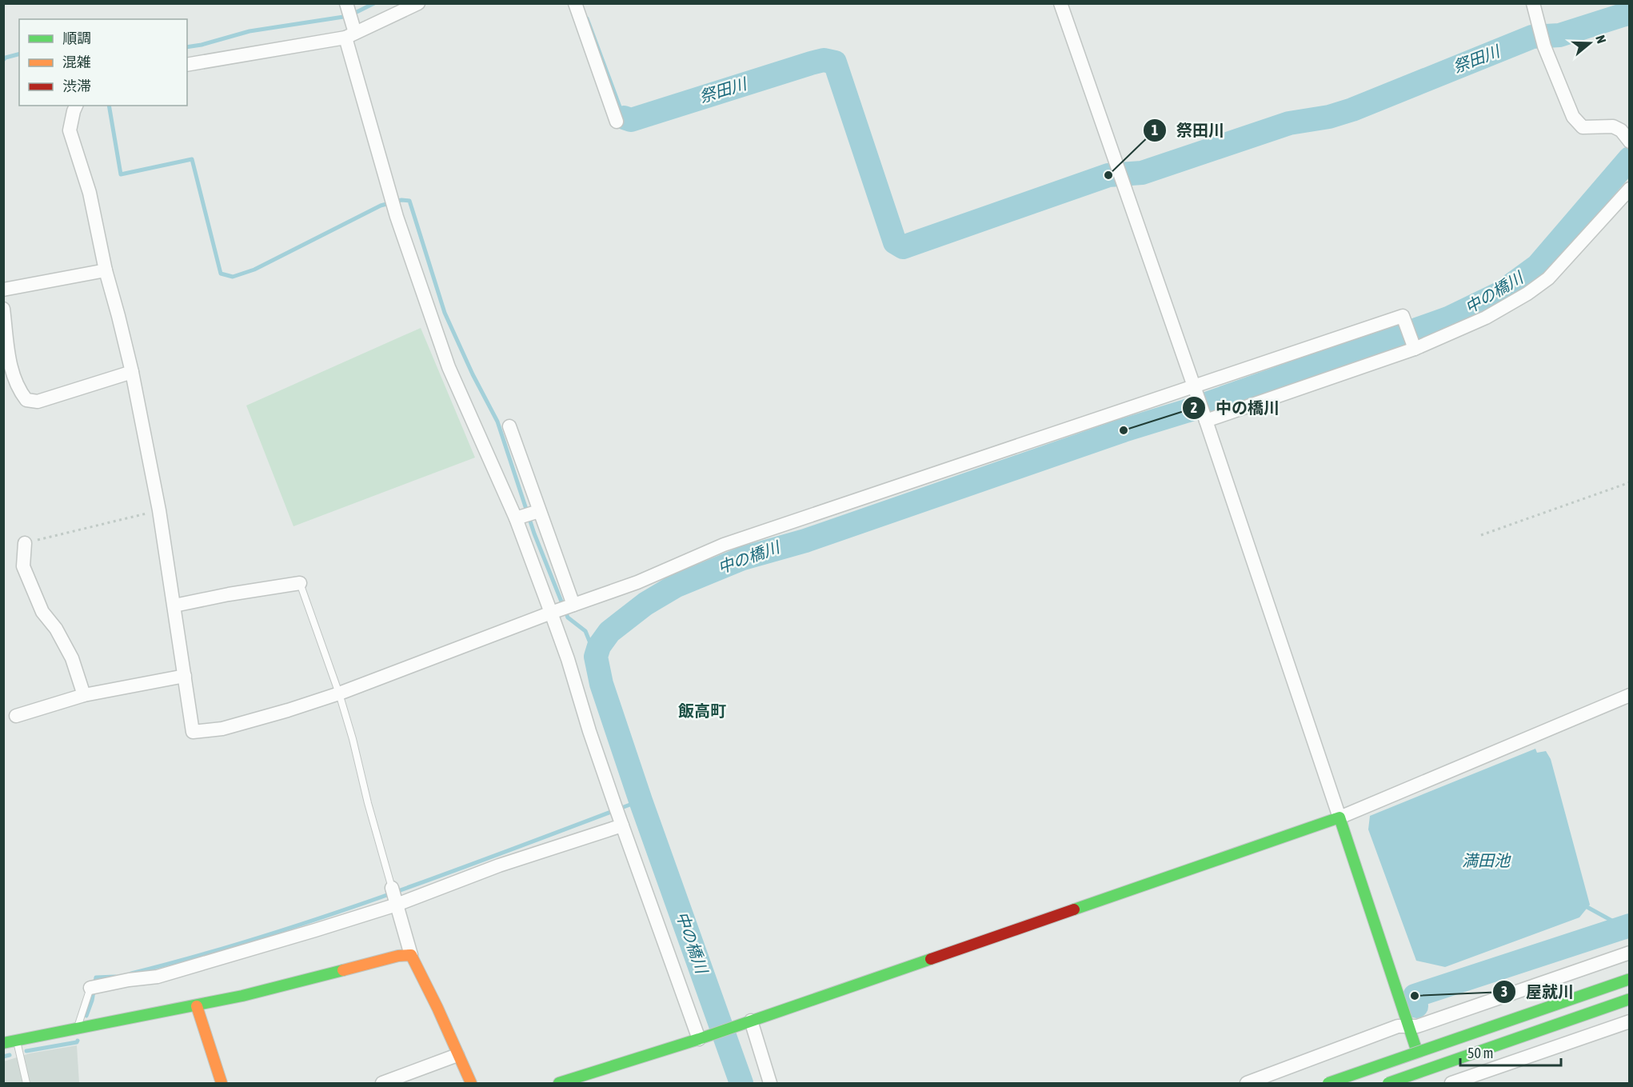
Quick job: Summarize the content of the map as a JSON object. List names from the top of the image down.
{
  "districts": ["飯高町"],
  "water": ["祭田川", "中の橋川", "満田池"],
  "places": ["祭田川", "中の橋川", "屋就川"],
  "legend": ["順調", "混雑", "渋滞"],
  "scale_bar": "50 m",
  "north": "right"
}
